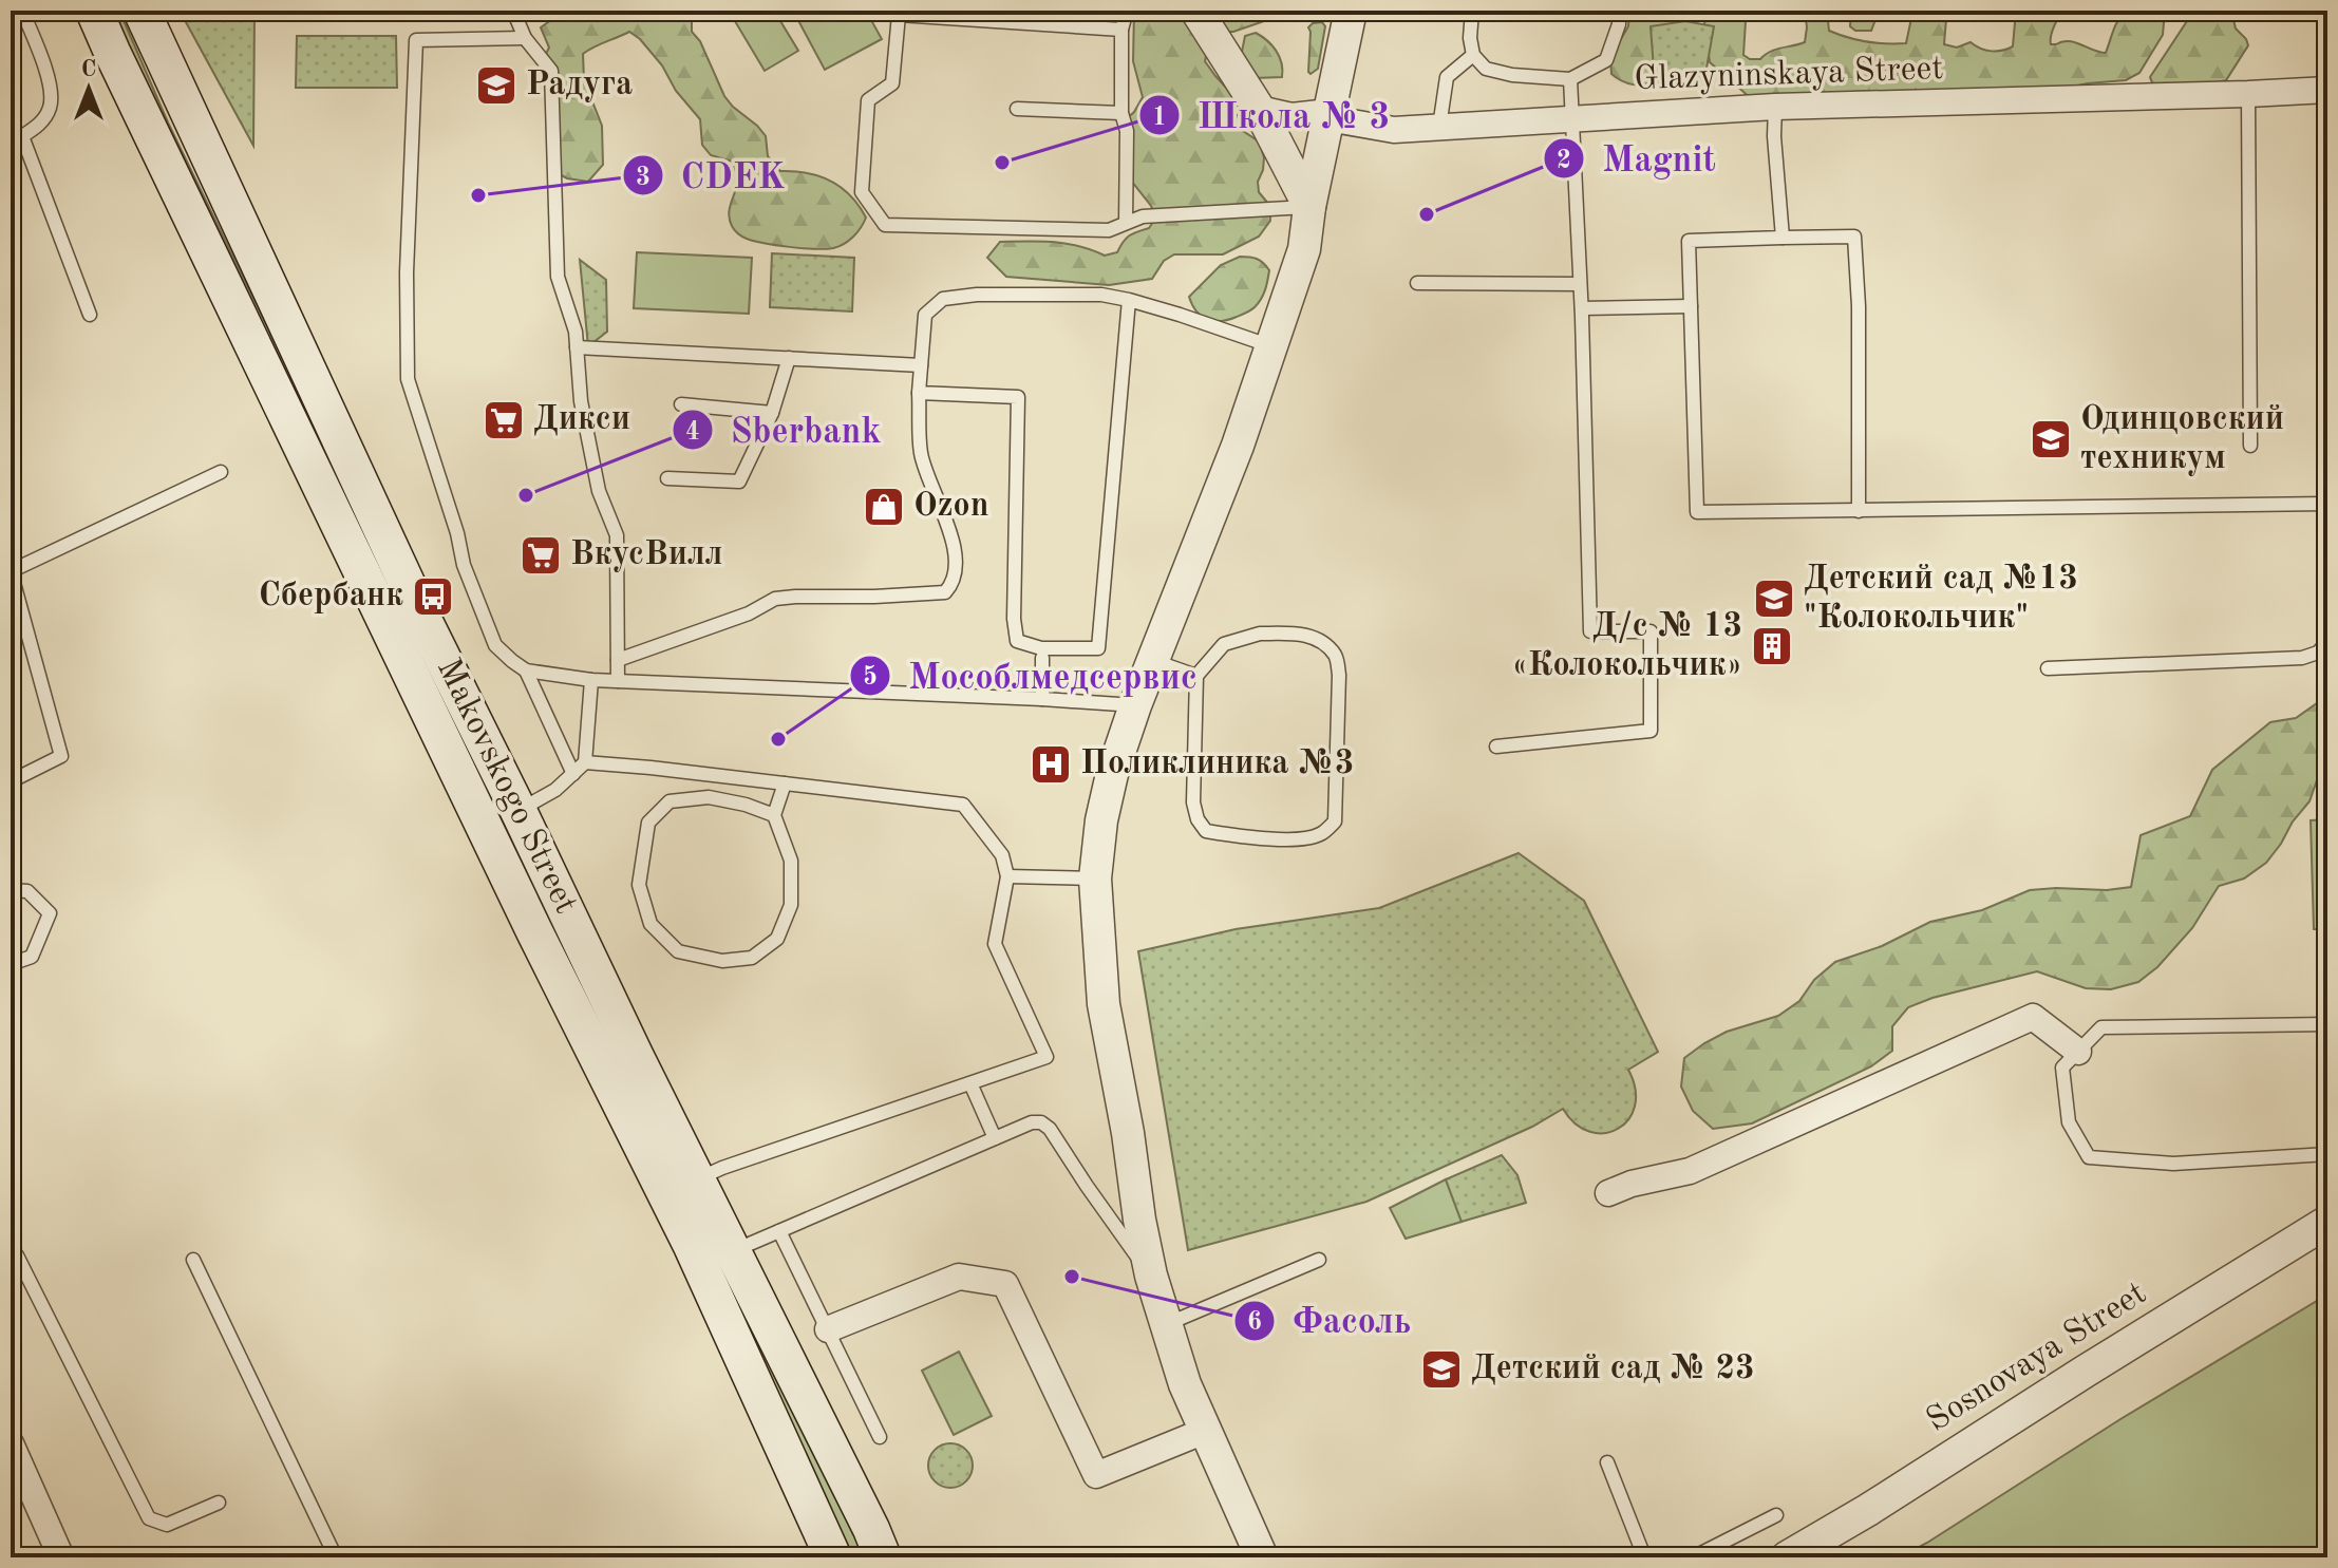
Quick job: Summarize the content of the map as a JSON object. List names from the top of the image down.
{
  "streets": {
    "main road": ["Makovskogo Street"],
    "street": ["Glazyninskaya Street", "Sosnovaya Street"]
  },
  "places": {
    "school or university": [
      "Радуга",
      "Одинцовский техникум",
      "Детский сад №13 \"Колокольчик\"",
      "Детский сад № 23"
    ],
    "other": [
      "Школа № 3",
      "CDEK",
      "Magnit",
      "Sberbank",
      "Мособлмедсервис",
      "Фасоль"
    ],
    "supermarket": ["Дикси", "ВкусВилл"],
    "shop": ["Ozon"],
    "bus stop": ["Сбербанк"],
    "building": ["Д/с № 13 «Колокольчик»"],
    "hospital": ["Поликлиника №3"]
  },
  "north": "top"
}
